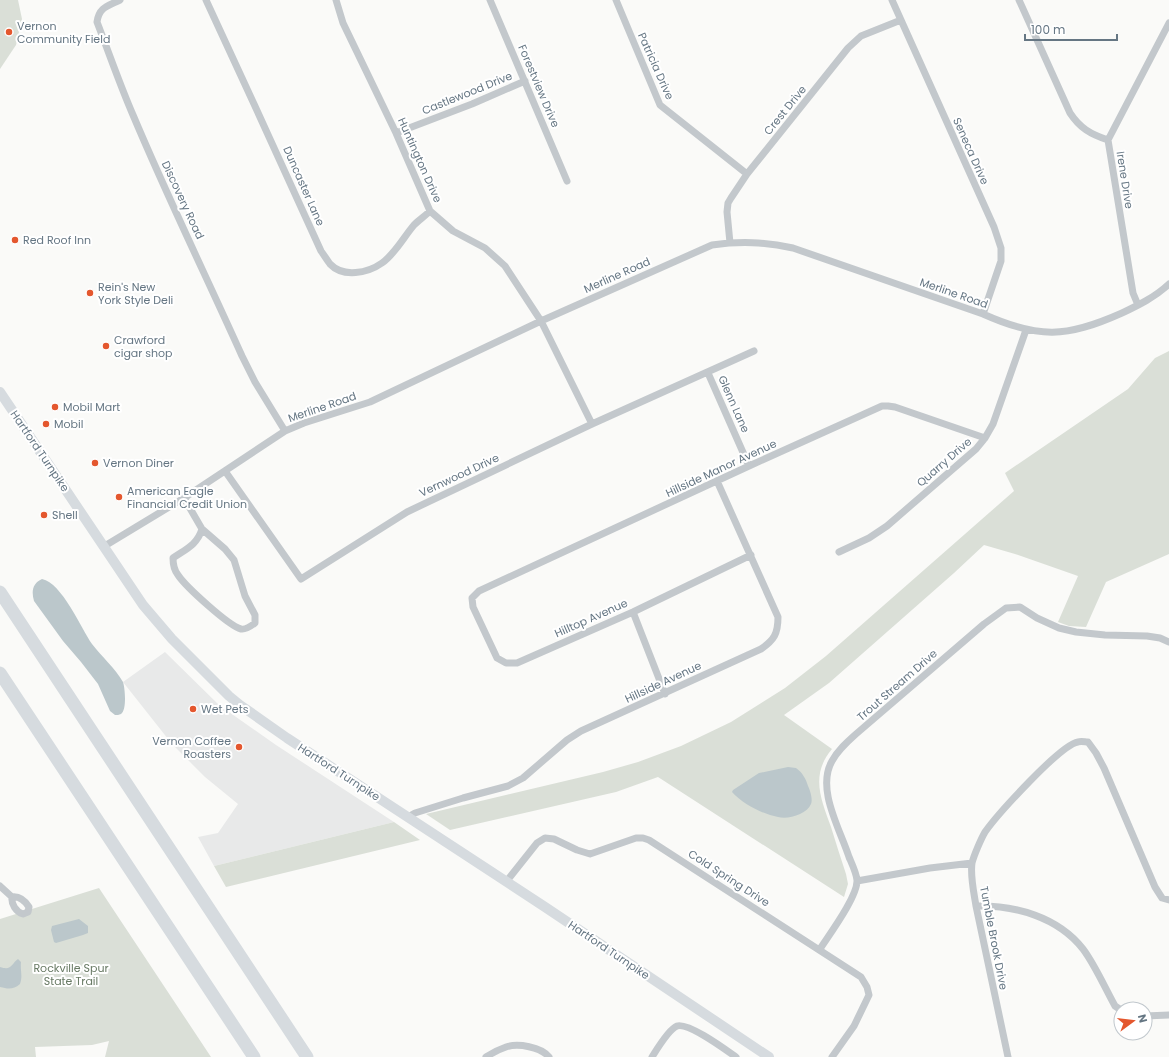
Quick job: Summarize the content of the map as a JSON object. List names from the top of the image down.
{
  "streets": {
    "main road": ["Hartford Turnpike"],
    "street": [
      "Patricia Drive",
      "Forestview Drive",
      "Castlewood Drive",
      "Crest Drive",
      "Seneca Drive",
      "Huntington Drive",
      "Irene Drive",
      "Duncaster Lane",
      "Discovery Road",
      "Merline Road",
      "Glenn Lane",
      "Quarry Drive",
      "Hillside Manor Avenue",
      "Vernwood Drive",
      "Hilltop Avenue",
      "Hillside Avenue",
      "Trout Stream Drive",
      "Cold Spring Drive",
      "Tumble Brook Drive"
    ]
  },
  "crossings": [
    ["Patricia Drive", "Crest Drive"],
    ["Forestview Drive", "Castlewood Drive"],
    ["Castlewood Drive", "Huntington Drive"],
    ["Crest Drive", "Seneca Drive"],
    ["Crest Drive", "Merline Road"],
    ["Seneca Drive", "Merline Road"],
    ["Huntington Drive", "Duncaster Lane"],
    ["Huntington Drive", "Merline Road"],
    ["Huntington Drive", "Vernwood Drive"],
    ["Irene Drive", "Merline Road"],
    ["Discovery Road", "Merline Road"],
    ["Merline Road", "Hartford Turnpike"],
    ["Merline Road", "Quarry Drive"],
    ["Merline Road", "Vernwood Drive"],
    ["Glenn Lane", "Hillside Manor Avenue"],
    ["Glenn Lane", "Vernwood Drive"],
    ["Hartford Turnpike", "Hillside Avenue"],
    ["Hartford Turnpike", "Cold Spring Drive"],
    ["Quarry Drive", "Hillside Manor Avenue"],
    ["Hillside Manor Avenue", "Hilltop Avenue"],
    ["Hillside Manor Avenue", "Hillside Avenue"],
    ["Hilltop Avenue", "Hillside Avenue"]
  ],
  "parks": ["Rockville Spur State Trail"],
  "places": [
    "Vernon Community Field",
    "Red Roof Inn",
    "Rein's New York Style Deli",
    "Crawford cigar shop",
    "Mobil Mart",
    "Mobil",
    "Vernon Diner",
    "American Eagle Financial Credit Union",
    "Shell",
    "Wet Pets",
    "Vernon Coffee Roasters"
  ],
  "scale_bar": "100 m",
  "north": "right"
}
